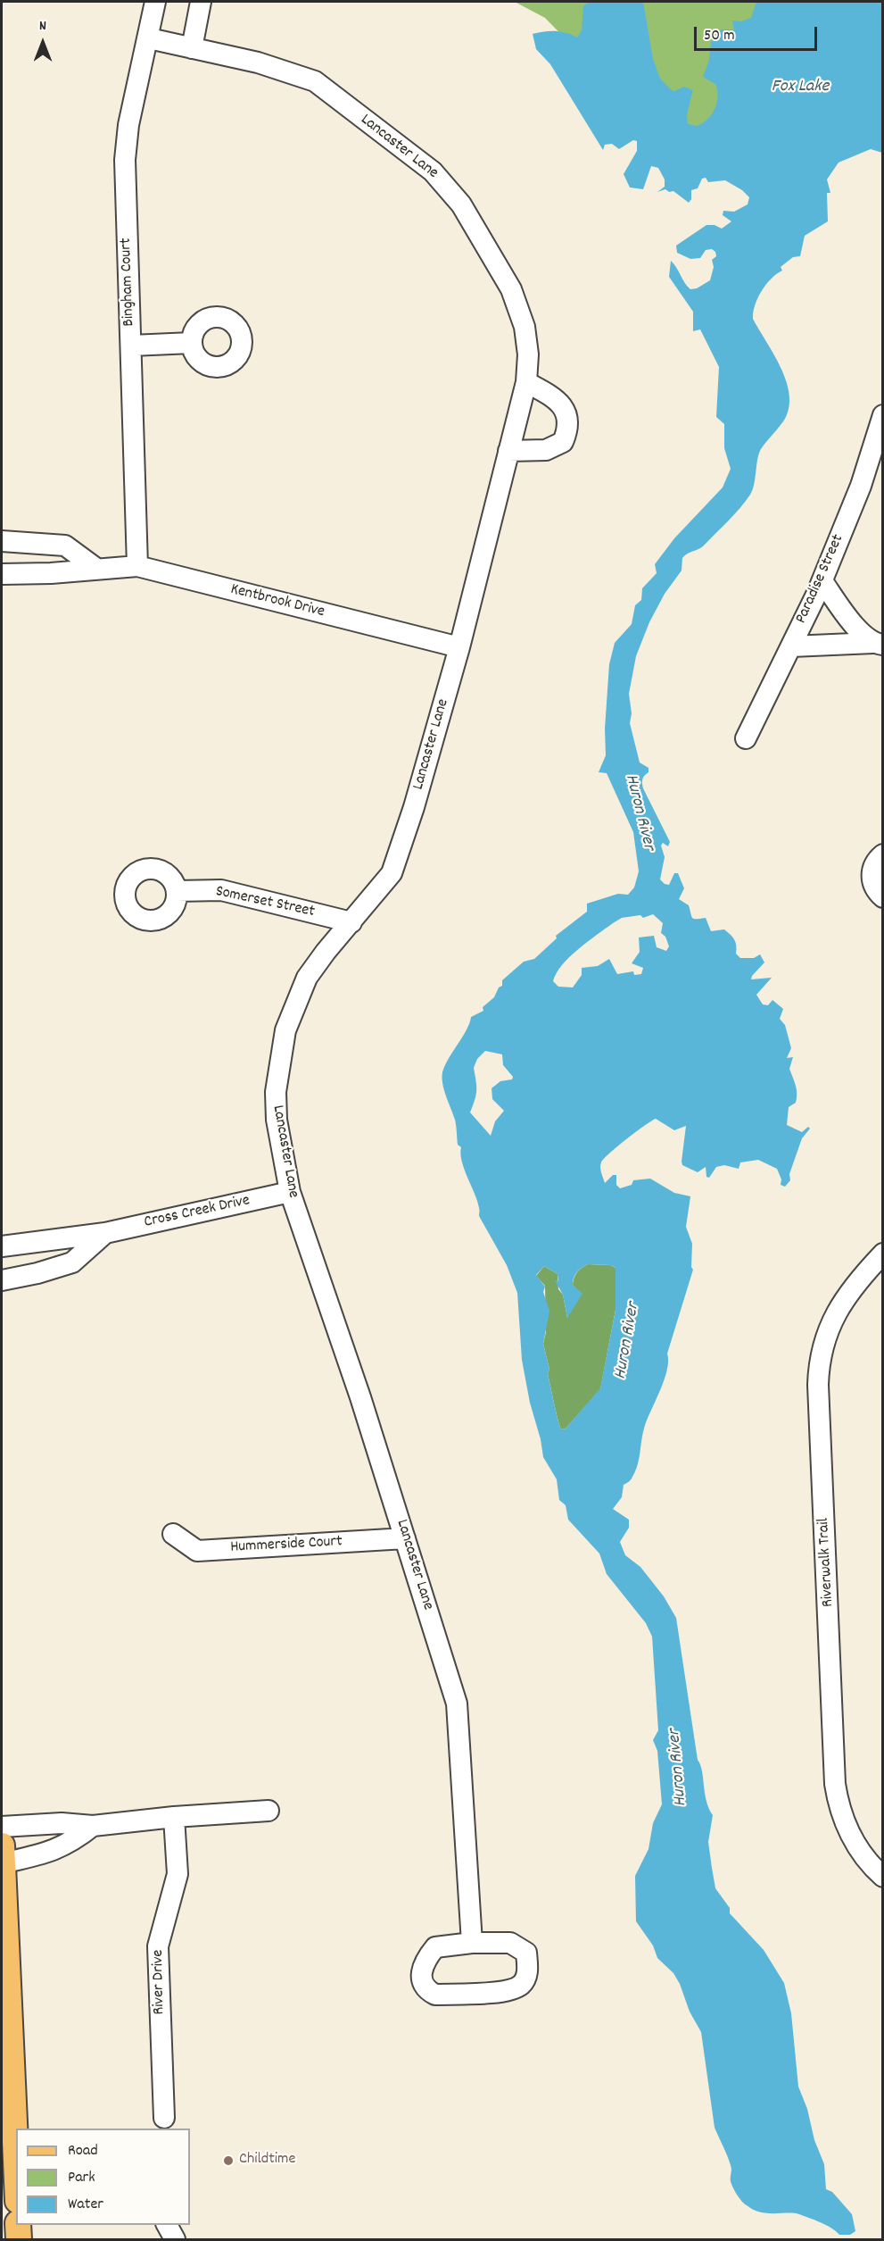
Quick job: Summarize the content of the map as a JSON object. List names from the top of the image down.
{
  "streets": {
    "street": [
      "Lancaster Lane",
      "Bingham Court",
      "Paradise Street",
      "Kentbrook Drive",
      "Somerset Street",
      "Cross Creek Drive",
      "Hummerside Court",
      "Riverwalk Trail",
      "River Drive"
    ]
  },
  "crossings": [
    ["Lancaster Lane", "Bingham Court"],
    ["Lancaster Lane", "Kentbrook Drive"],
    ["Lancaster Lane", "Somerset Street"],
    ["Lancaster Lane", "Cross Creek Drive"],
    ["Lancaster Lane", "Hummerside Court"],
    ["Bingham Court", "Kentbrook Drive"]
  ],
  "water": ["Fox Lake", "Huron River"],
  "places": ["Childtime"],
  "legend": ["Road", "Park", "Water"],
  "scale_bar": "50 m",
  "north": "top"
}
